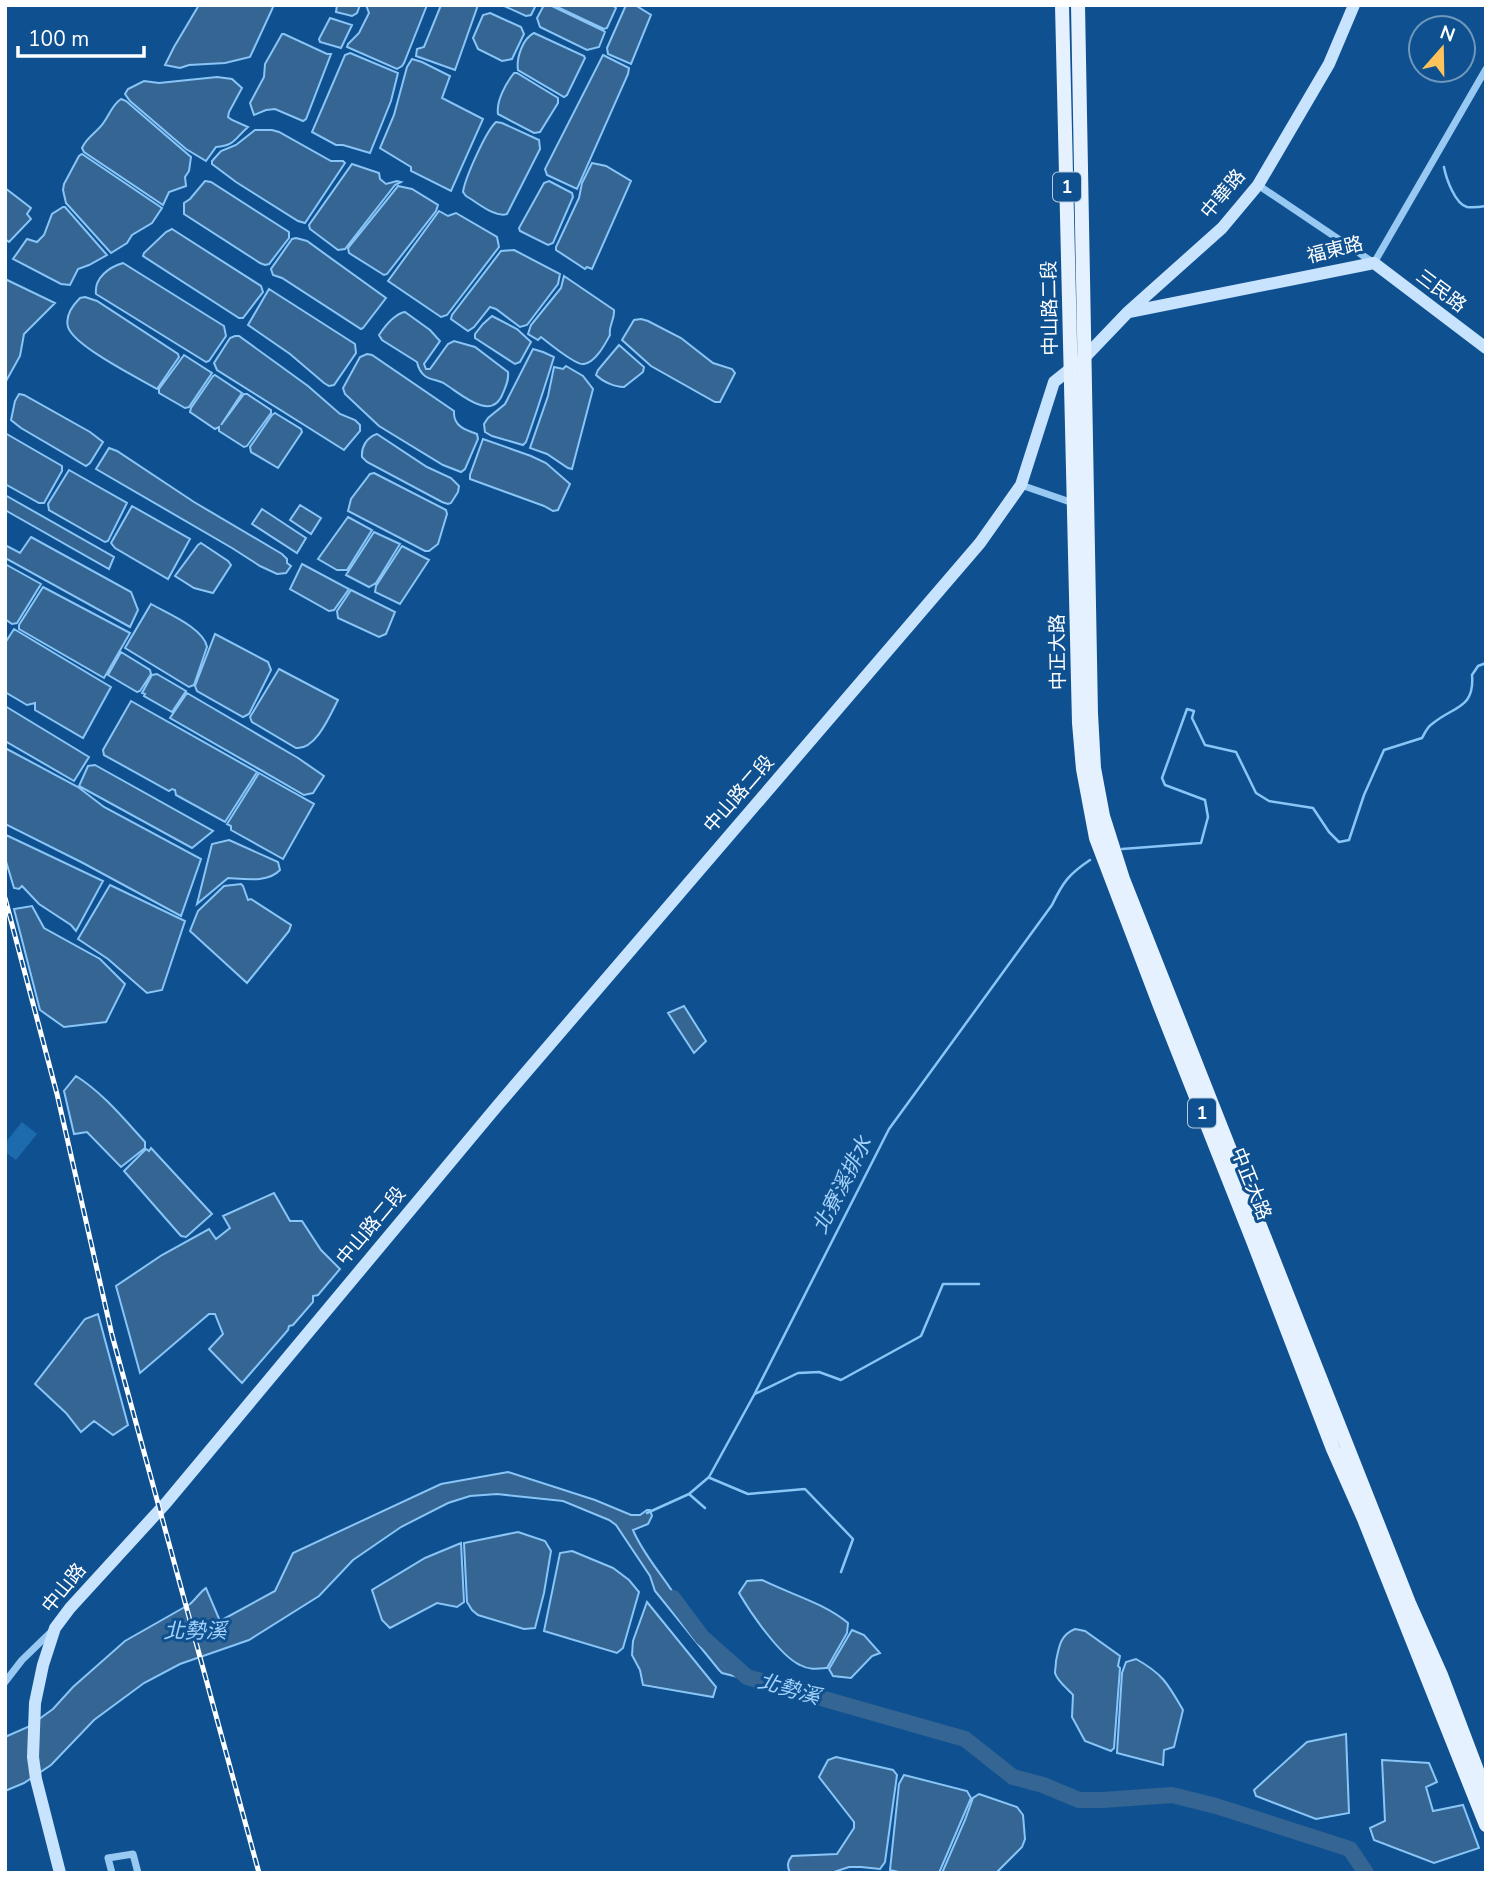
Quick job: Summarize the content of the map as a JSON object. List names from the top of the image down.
{
  "streets": {
    "main road": ["1", "中山路二段", "中正大路"],
    "street": [
      "中華路",
      "福東路",
      "三民路",
      "中山路"
    ]
  },
  "crossings": [
    ["中華路", "福東路"],
    ["中華路", "中山路二段"],
    ["中華路", "中正大路"],
    ["福東路", "三民路"],
    ["中山路二段", "中正大路"],
    ["中山路二段", "中山路"]
  ],
  "water": ["北寮溪排水", "北勢溪"],
  "scale_bar": "100 m",
  "north": "top"
}
